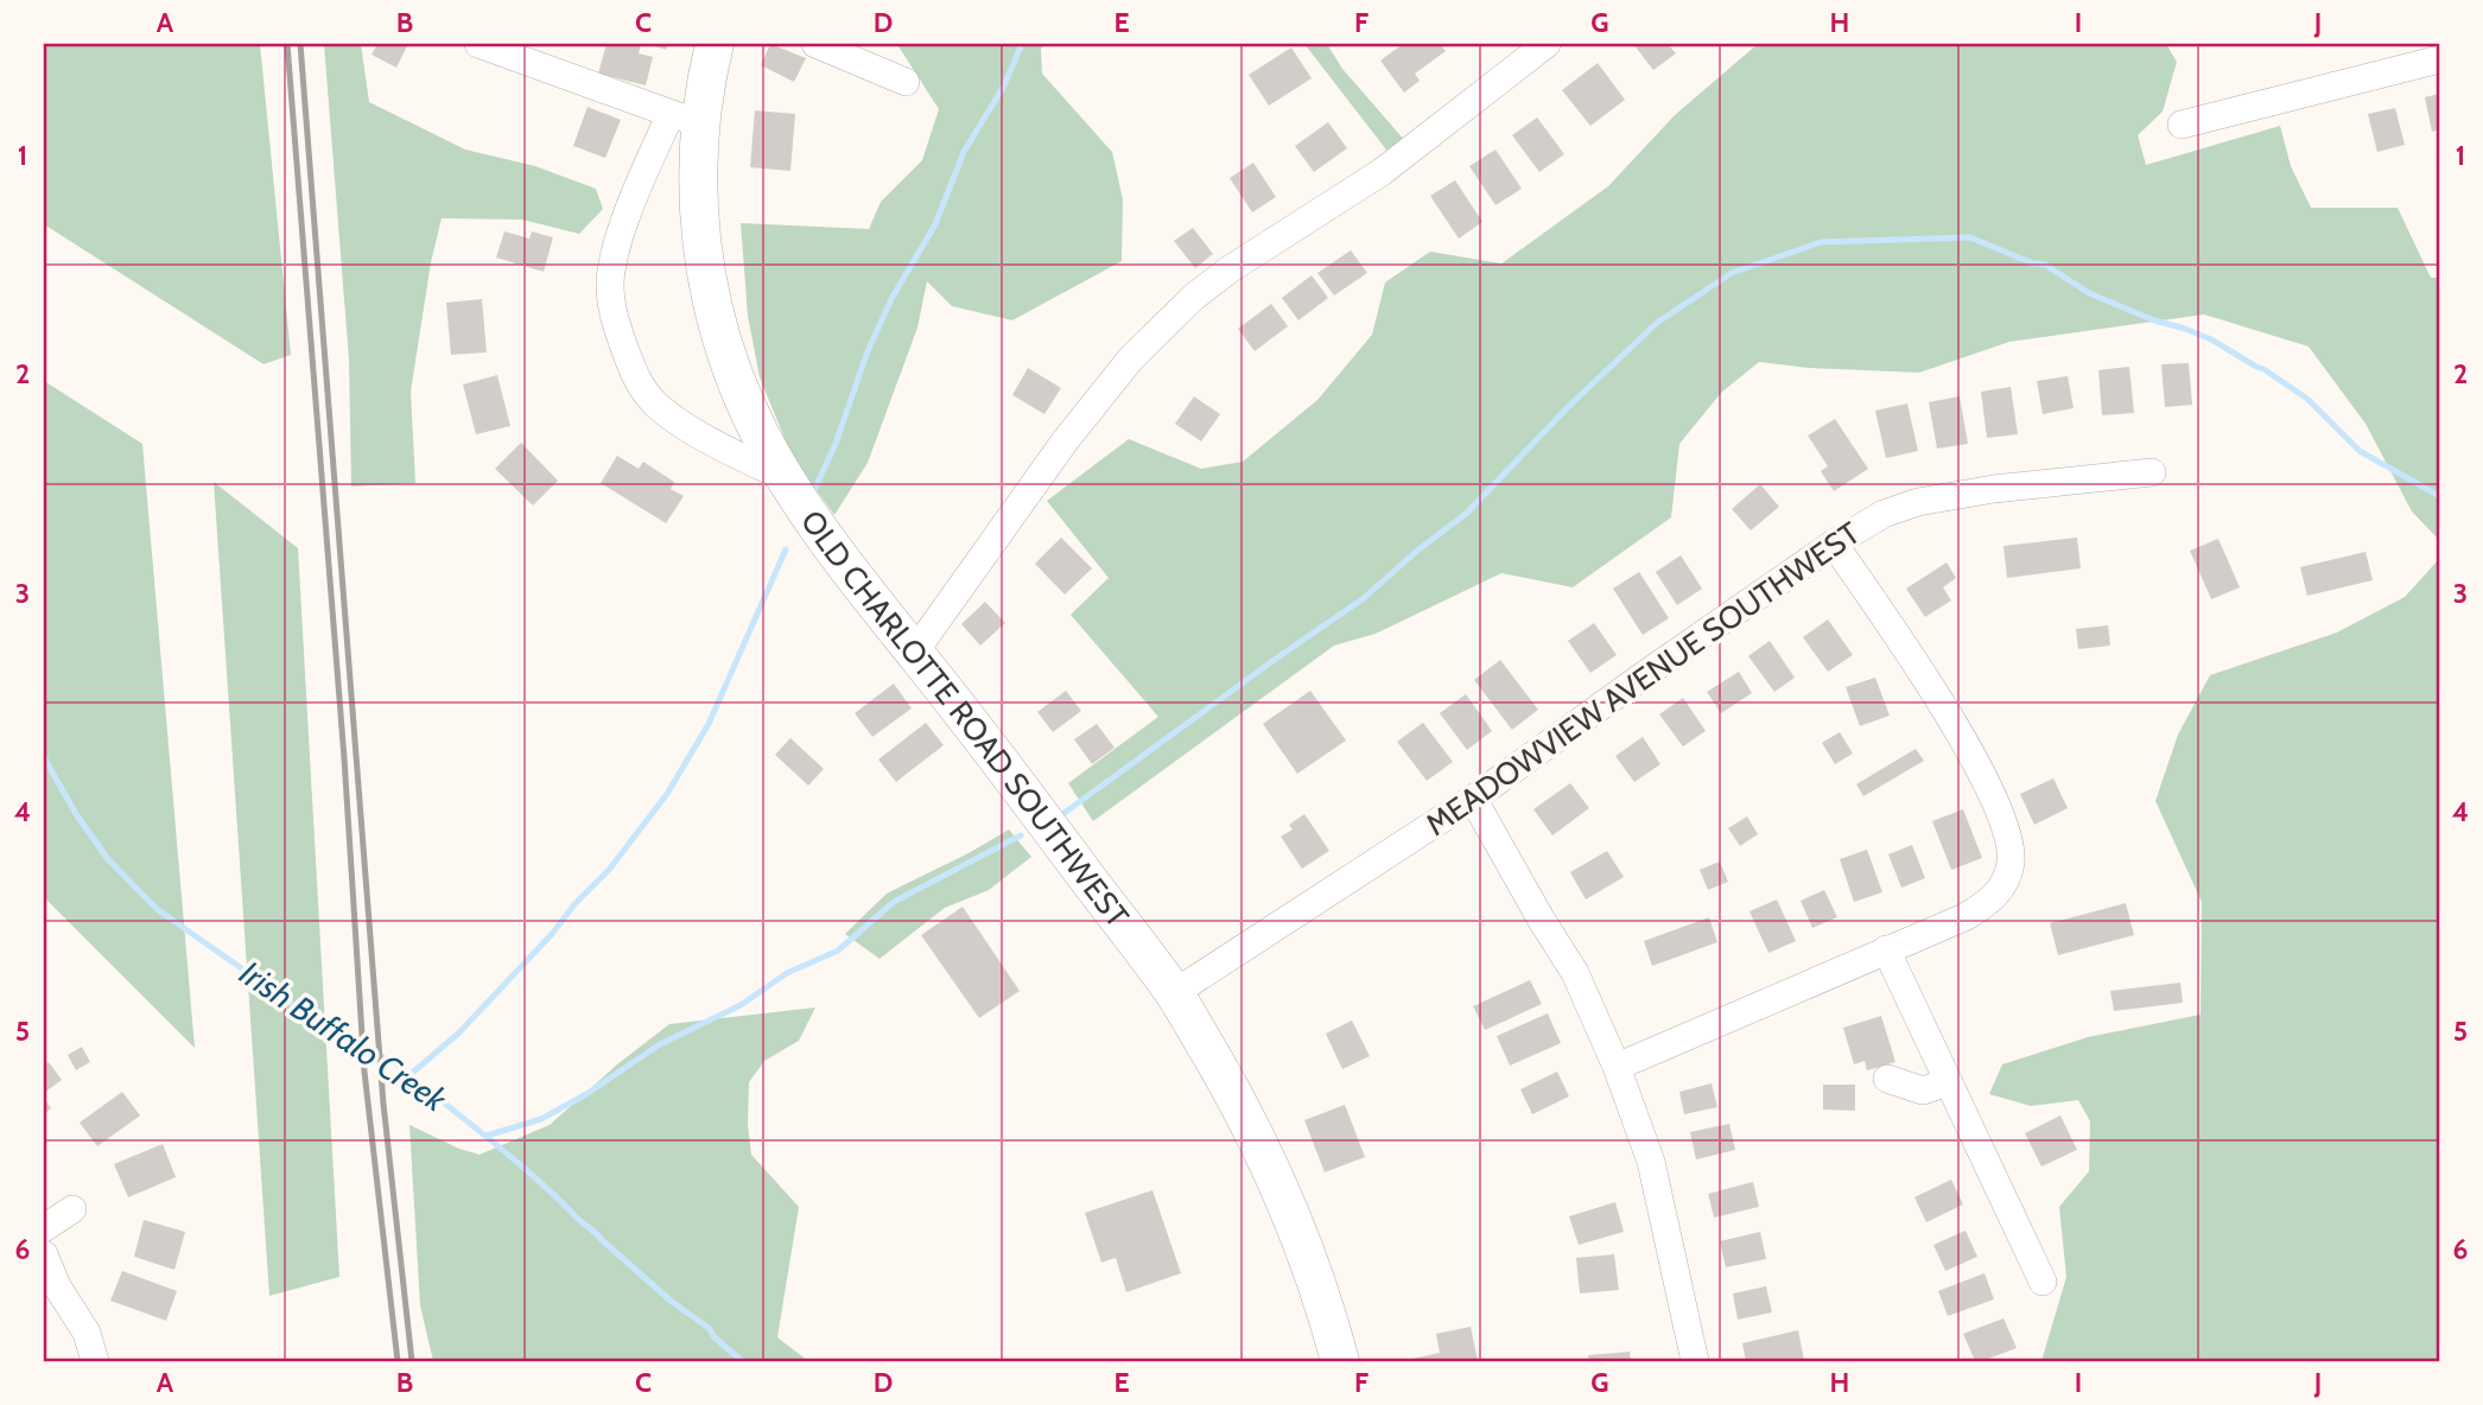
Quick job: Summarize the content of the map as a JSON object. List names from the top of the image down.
{
  "streets": {
    "street": ["MEADOWVIEW AVENUE SOUTHWEST", "OLD CHARLOTTE ROAD SOUTHWEST"]
  },
  "crossings": [
    ["MEADOWVIEW AVENUE SOUTHWEST", "OLD CHARLOTTE ROAD SOUTHWEST"]
  ],
  "water": ["Irish Buffalo Creek"],
  "grid": {
    "columns": [
      "A",
      "B",
      "C",
      "D",
      "E",
      "F",
      "G",
      "H",
      "I",
      "J"
    ],
    "rows": [
      "1",
      "2",
      "3",
      "4",
      "5",
      "6"
    ]
  }
}
